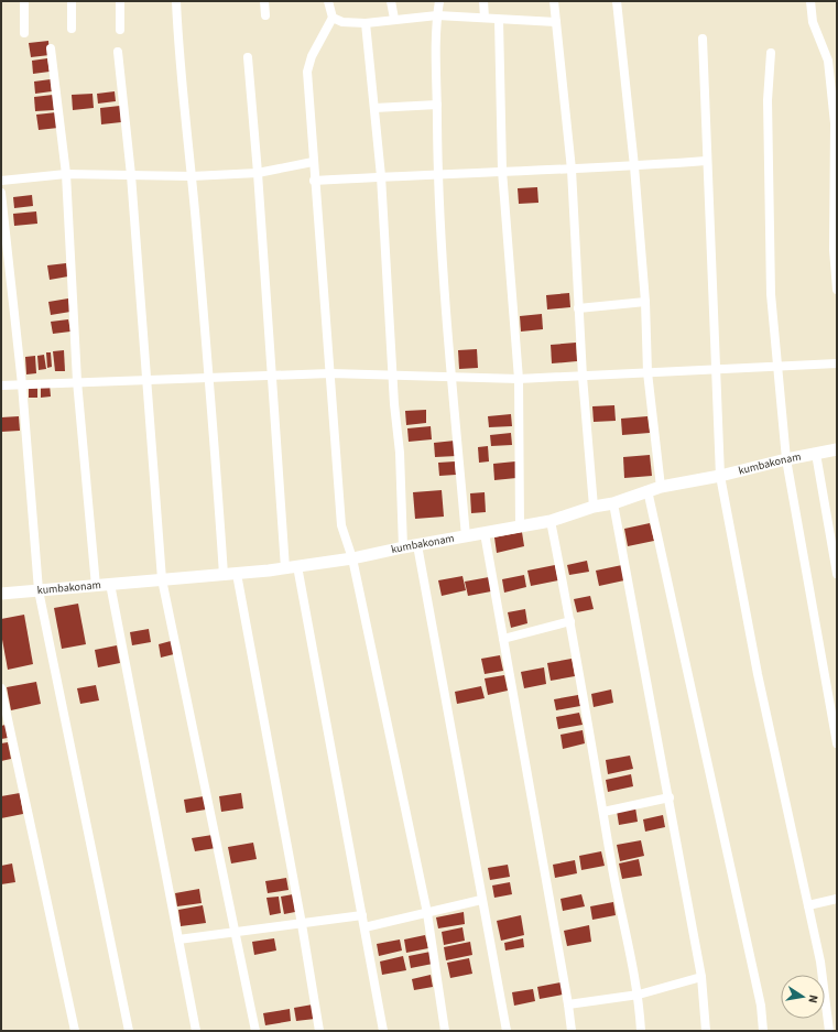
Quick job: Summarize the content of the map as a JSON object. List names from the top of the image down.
{
  "streets": {
    "street": ["kumbakonam"]
  },
  "north": "right"
}
